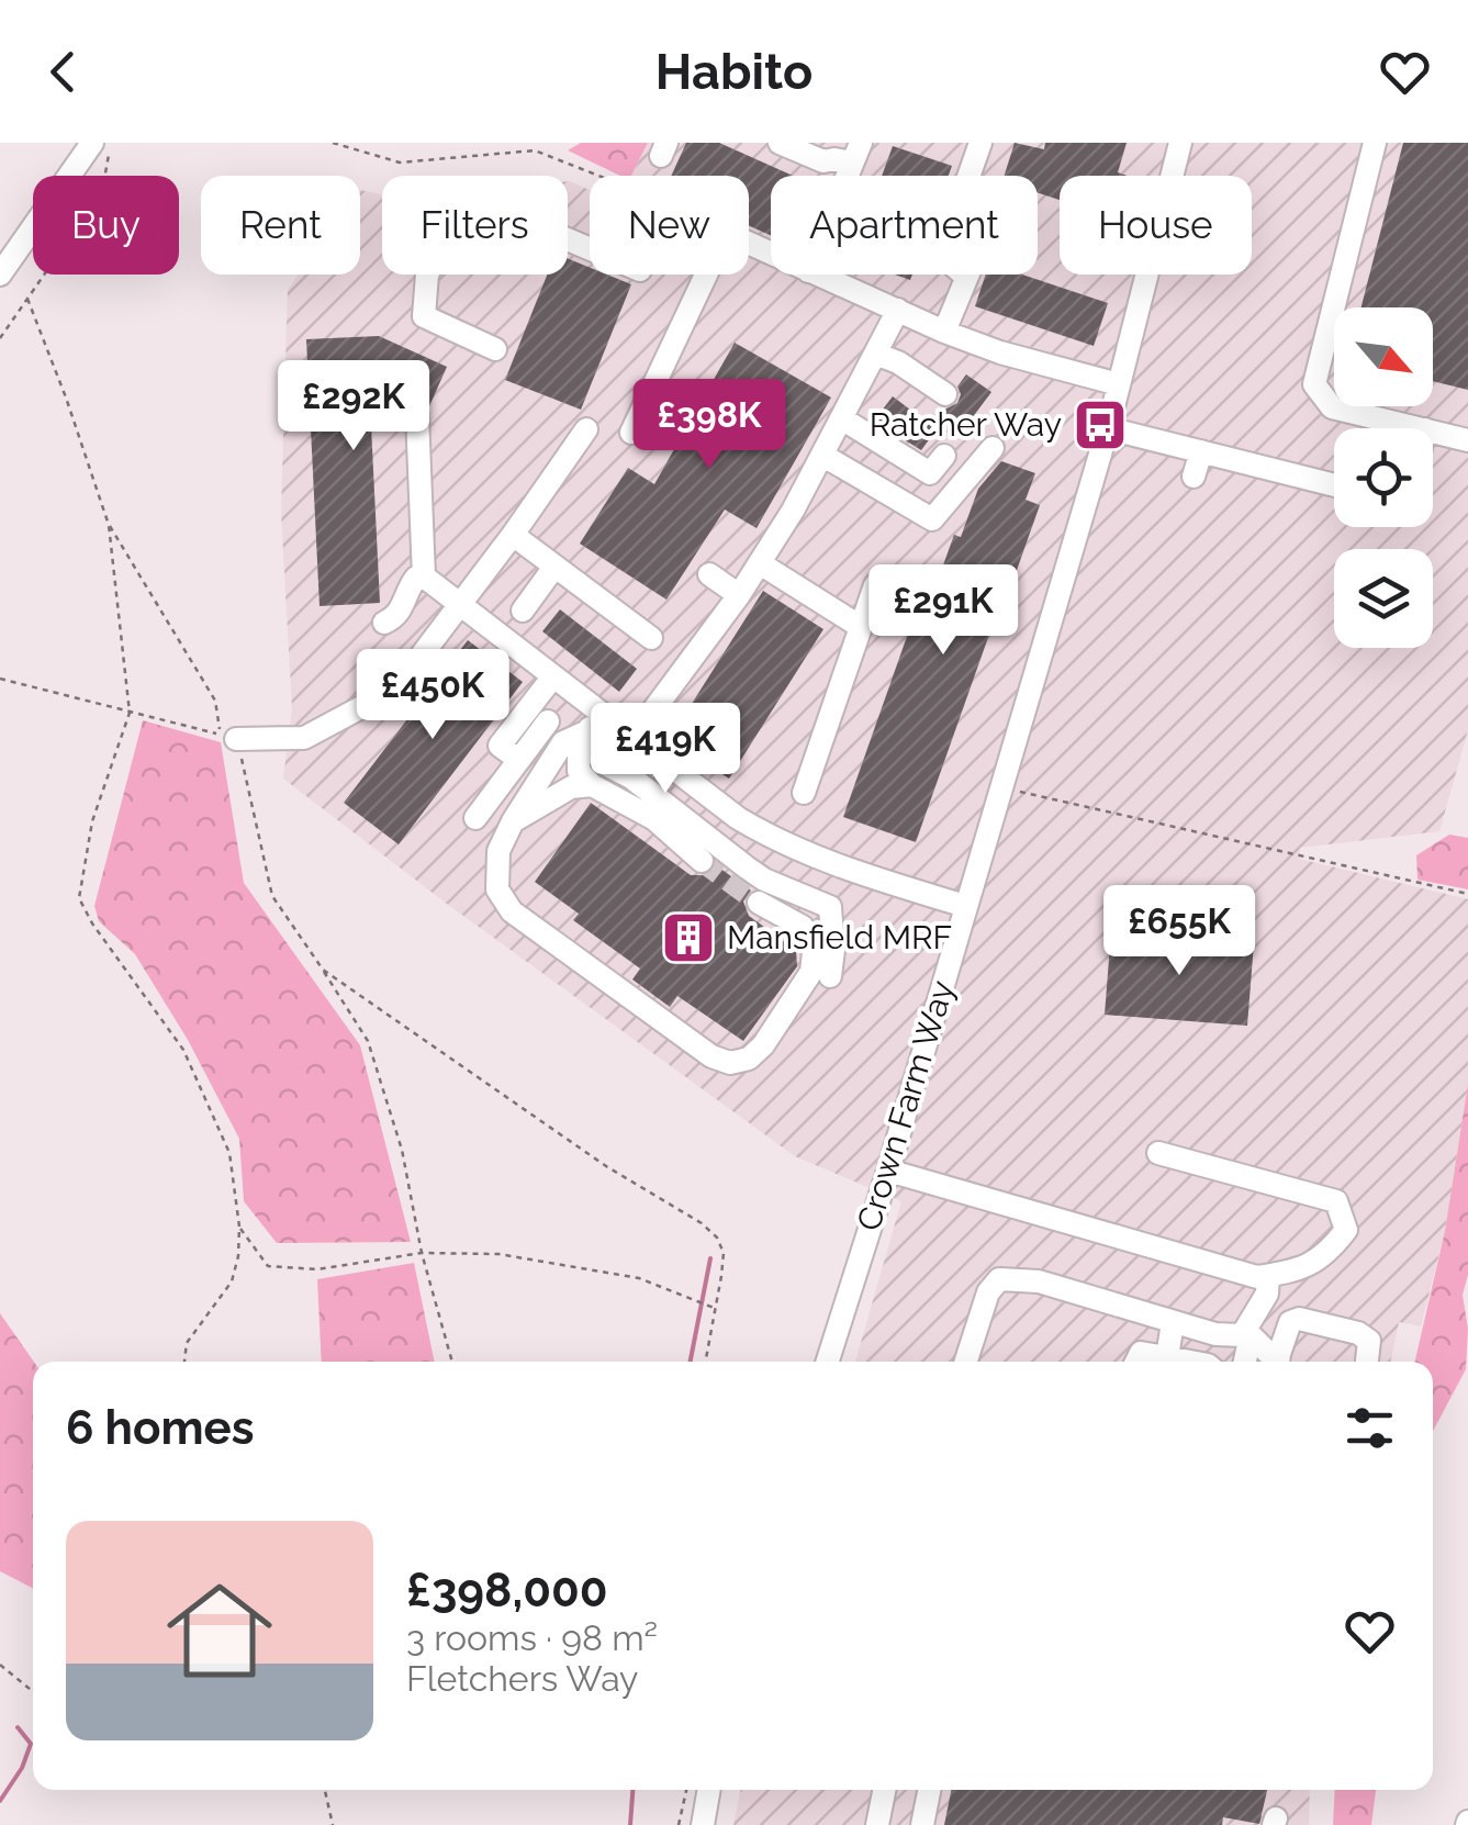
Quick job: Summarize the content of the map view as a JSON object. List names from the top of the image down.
{
  "streets": {
    "street": ["Crown Farm Way"]
  },
  "places": {
    "bus stop": ["Ratcher Way"],
    "building": ["Mansfield MRF"]
  },
  "north": "bottom right",
  "page": {
    "header": "Habito",
    "chip": [
      "Buy",
      "Rent",
      "Filters",
      "New",
      "Apartment",
      "House"
    ],
    "price": [
      "£292K",
      "£398K",
      "£291K",
      "£450K",
      "£419K",
      "£655K"
    ],
    "heading": "6 homes",
    "list": [
      {
        "name": "£398,000",
        "note": "3 rooms · 98 m² · Fletchers Way"
      }
    ]
  }
}
